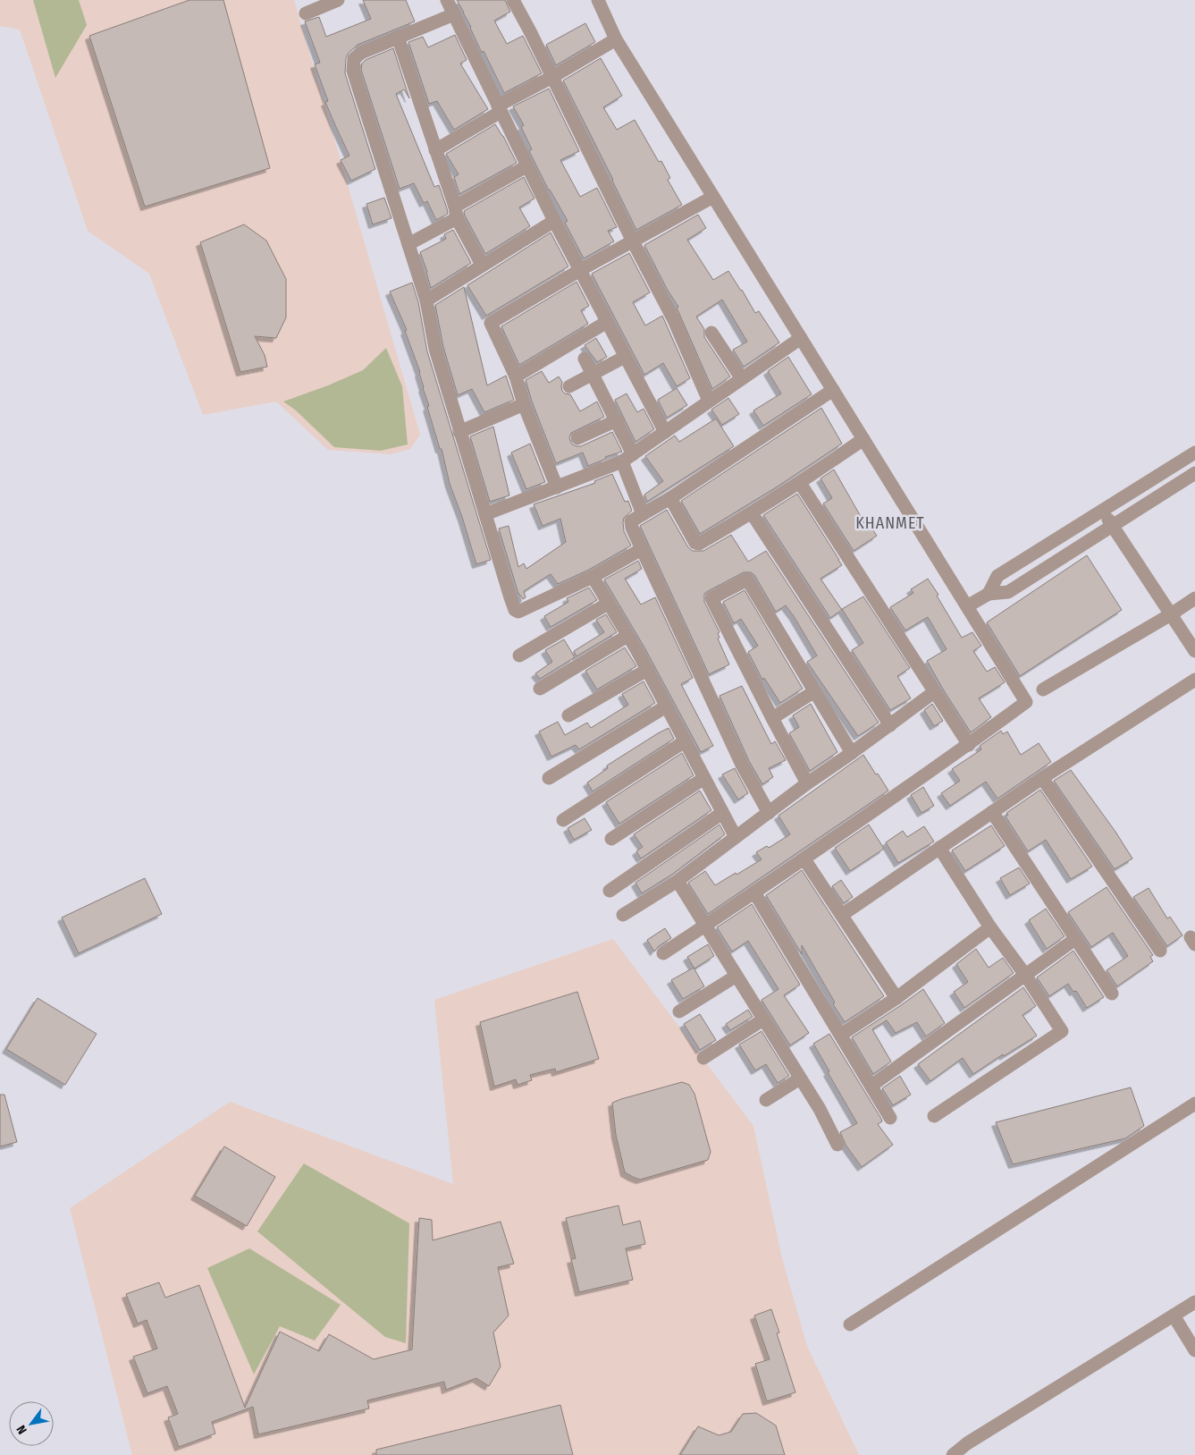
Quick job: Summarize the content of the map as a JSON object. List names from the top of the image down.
{
  "districts": ["KHANMET"],
  "north": "bottom left"
}
